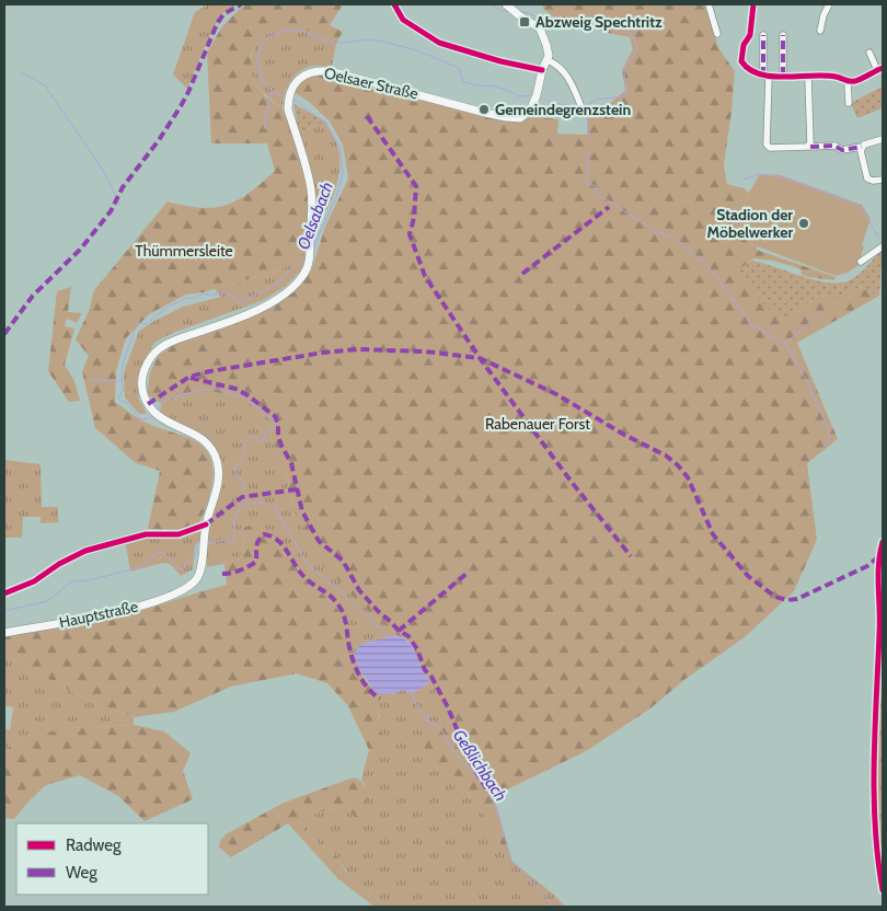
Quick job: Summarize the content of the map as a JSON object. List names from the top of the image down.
{
  "streets": {
    "main road": ["Oelsaer Straße", "Hauptstraße"]
  },
  "crossings": [
    ["Oelsaer Straße", "Hauptstraße"]
  ],
  "water": ["Oelsabach", "Geßlichbach"],
  "parks": ["Thümmersleite", "Rabenauer Forst"],
  "places": {
    "transit": ["Abzweig Spechtritz"],
    "other": ["Gemeindegrenzstein", "Stadion der Möbelwerker"]
  },
  "legend": ["Radweg", "Weg"]
}
